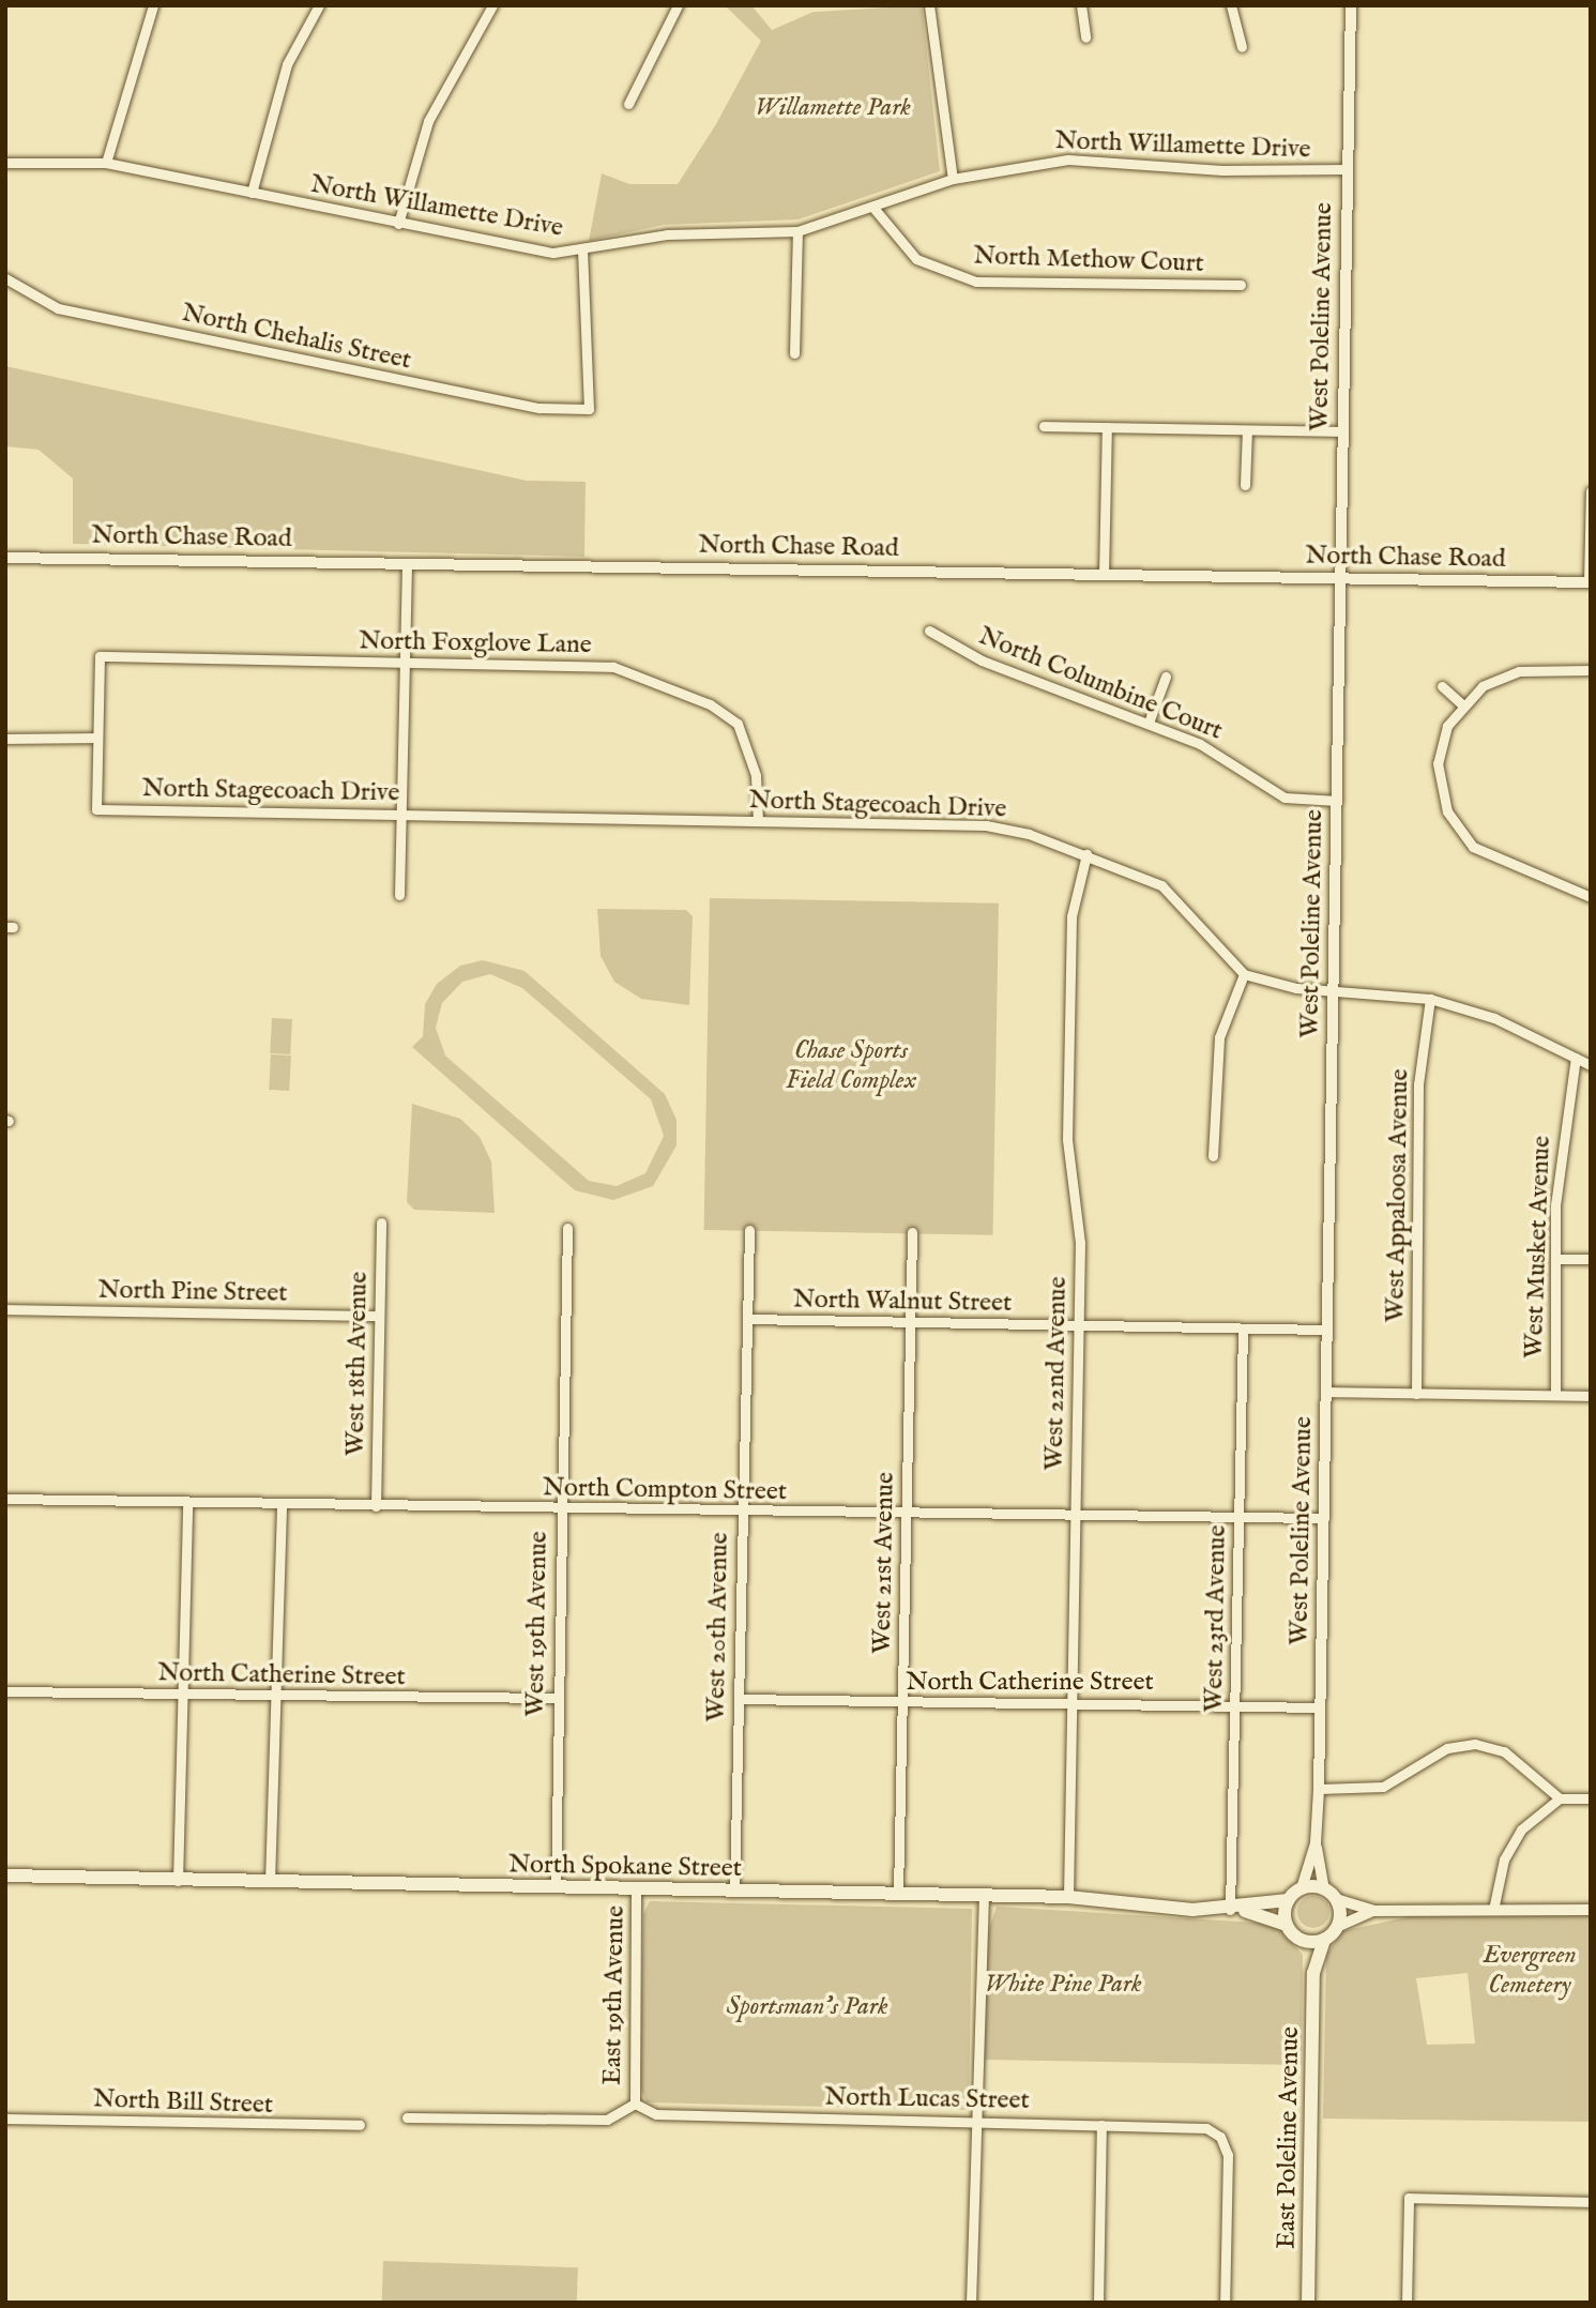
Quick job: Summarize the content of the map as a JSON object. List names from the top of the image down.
{
  "streets": {
    "main road": ["North Spokane Street", "East Poleline Avenue"],
    "street": [
      "North Willamette Drive",
      "North Methow Court",
      "West Poleline Avenue",
      "North Chehalis Street",
      "North Chase Road",
      "North Foxglove Lane",
      "North Columbine Court",
      "North Stagecoach Drive",
      "West Appaloosa Avenue",
      "West Musket Avenue",
      "North Pine Street",
      "North Walnut Street",
      "West 18th Avenue",
      "West 22nd Avenue",
      "North Compton Street",
      "West 21st Avenue",
      "West 23rd Avenue",
      "West 19th Avenue",
      "West 20th Avenue",
      "North Catherine Street",
      "East 19th Avenue",
      "North Lucas Street",
      "North Bill Street"
    ]
  },
  "crossings": [
    ["North Willamette Drive", "North Methow Court"],
    ["North Willamette Drive", "West Poleline Avenue"],
    ["North Willamette Drive", "North Chehalis Street"],
    ["West Poleline Avenue", "North Chase Road"],
    ["West Poleline Avenue", "North Columbine Court"],
    ["West Poleline Avenue", "North Walnut Street"],
    ["West Poleline Avenue", "North Compton Street"],
    ["West Poleline Avenue", "North Catherine Street"],
    ["West Poleline Avenue", "North Spokane Street"],
    ["West Poleline Avenue", "East Poleline Avenue"],
    ["North Foxglove Lane", "North Stagecoach Drive"],
    ["North Stagecoach Drive", "West 22nd Avenue"],
    ["North Pine Street", "West 18th Avenue"],
    ["North Walnut Street", "West 22nd Avenue"],
    ["North Walnut Street", "West 21st Avenue"],
    ["North Walnut Street", "West 23rd Avenue"],
    ["North Walnut Street", "West 20th Avenue"],
    ["West 18th Avenue", "North Compton Street"],
    ["West 22nd Avenue", "North Compton Street"],
    ["West 22nd Avenue", "North Catherine Street"],
    ["West 22nd Avenue", "North Spokane Street"],
    ["North Compton Street", "West 21st Avenue"],
    ["North Compton Street", "West 23rd Avenue"],
    ["North Compton Street", "West 19th Avenue"],
    ["North Compton Street", "West 20th Avenue"],
    ["West 21st Avenue", "North Catherine Street"],
    ["West 21st Avenue", "North Spokane Street"],
    ["West 23rd Avenue", "North Catherine Street"],
    ["West 23rd Avenue", "North Spokane Street"],
    ["West 19th Avenue", "North Catherine Street"],
    ["West 19th Avenue", "North Spokane Street"],
    ["West 20th Avenue", "North Catherine Street"],
    ["West 20th Avenue", "North Spokane Street"],
    ["North Spokane Street", "East 19th Avenue"],
    ["North Spokane Street", "East Poleline Avenue"],
    ["East 19th Avenue", "North Lucas Street"]
  ],
  "parks": [
    "Willamette Park",
    "Chase Sports Field Complex",
    "Evergreen Cemetery",
    "White Pine Park",
    "Sportsman's Park"
  ]
}
